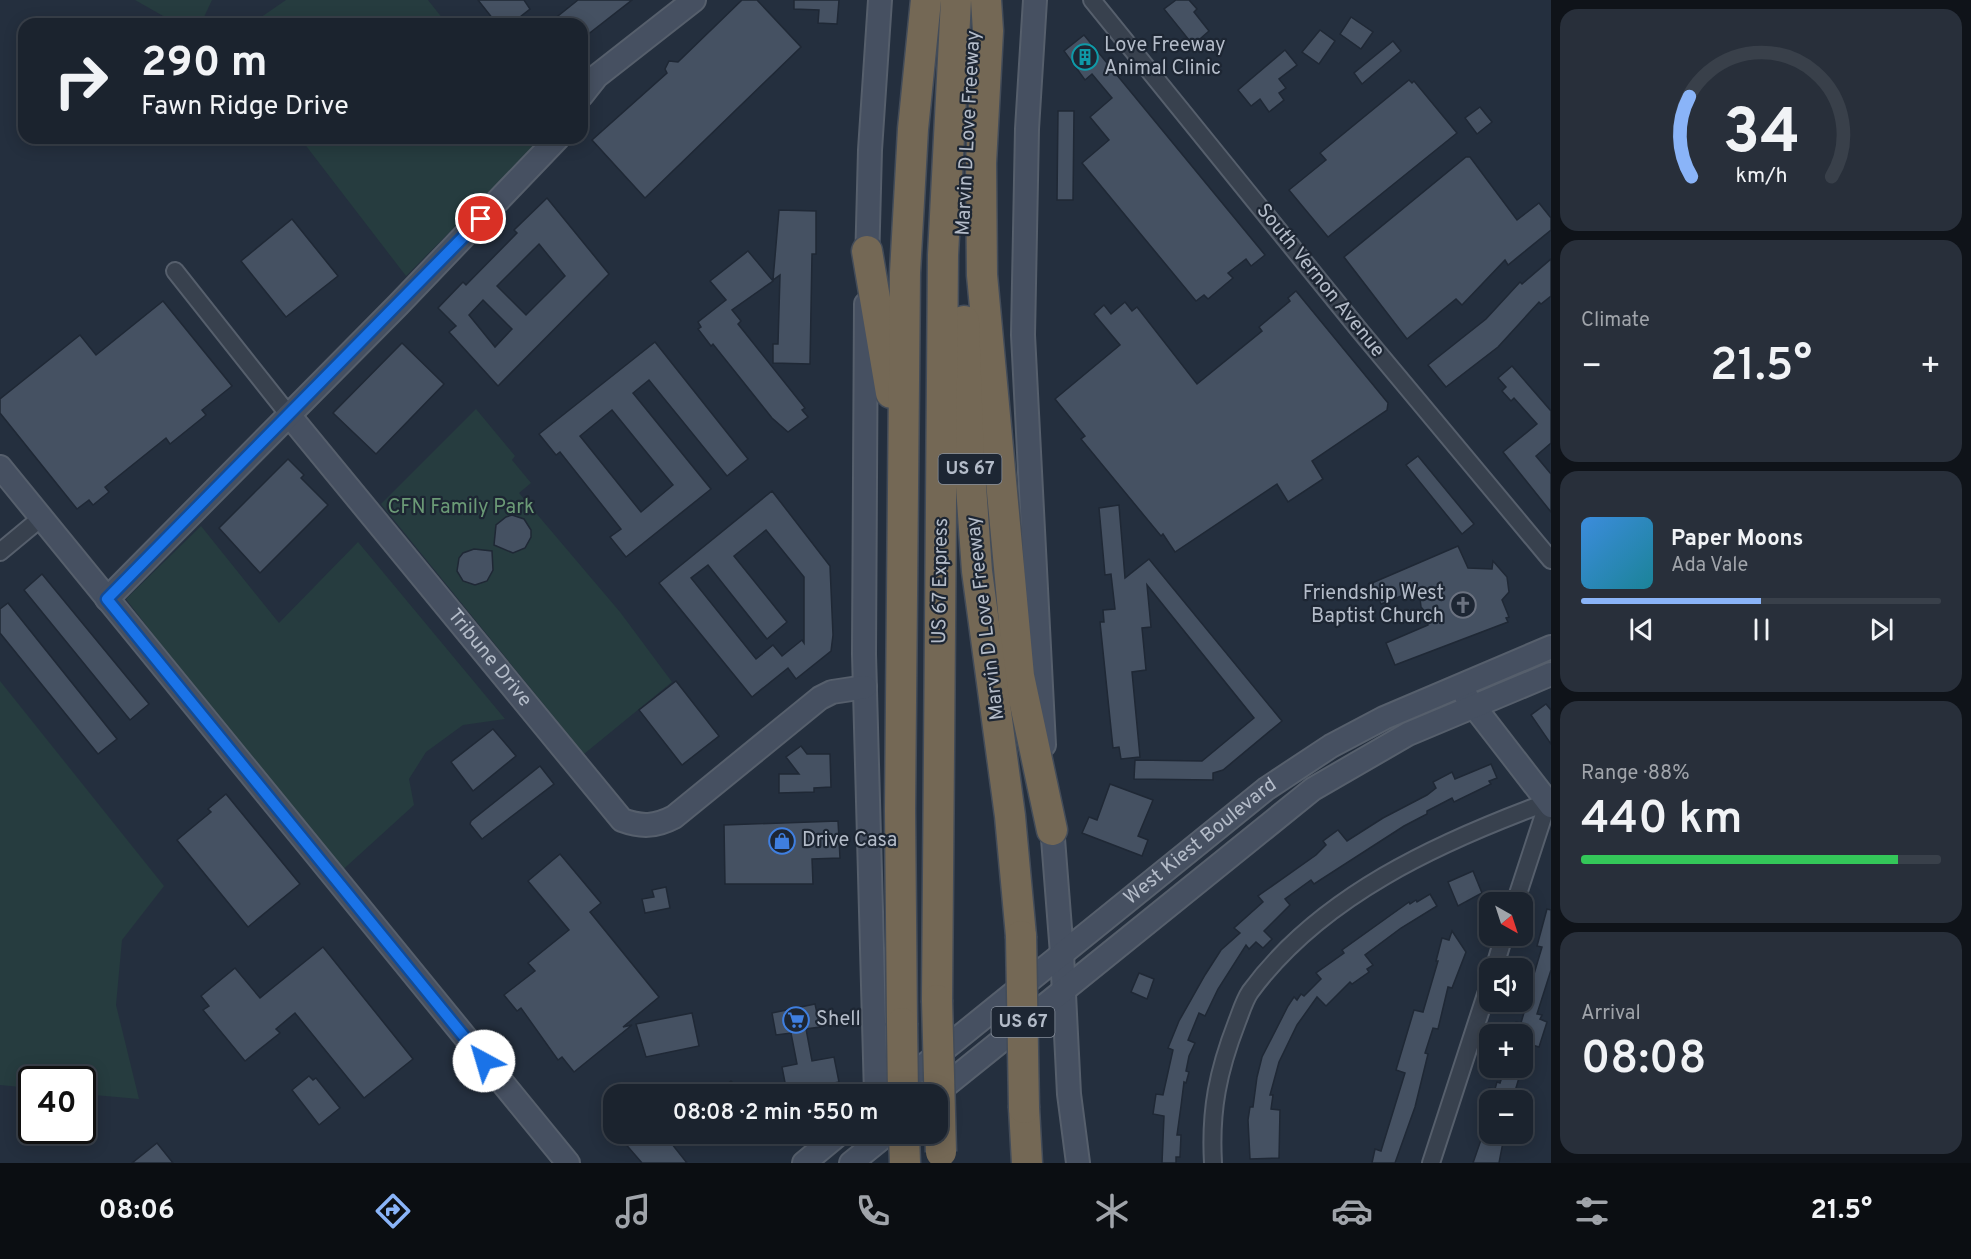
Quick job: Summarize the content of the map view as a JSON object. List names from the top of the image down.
{
  "streets": {
    "highway": ["Marvin D Love Freeway", "US 67", "US 67 Express"],
    "main road": ["Tribune Drive", "West Kiest Boulevard"],
    "street": ["South Vernon Avenue"]
  },
  "parks": ["CFN Family Park"],
  "places": {
    "building": ["Love Freeway Animal Clinic"],
    "church": ["Friendship West Baptist Church"],
    "shop": ["Drive Casa"],
    "supermarket": ["Shell"]
  },
  "north": "bottom right",
  "page": {
    "turn": ["290 m", "Fawn Ridge Drive"],
    "tile": [
      "Climate",
      ["Range · 88%", "440 km"],
      ["Arrival", "08:08"]
    ],
    "heat": ["−", "21.5°", "+"],
    "song": ["Paper Moons", "Ada Vale"],
    "map_buttons": ["+", "−"],
    "limit": "40",
    "trip": "08:08 · 2 min · 550 m",
    "tabs": ["08:06", "21.5°"],
    "gauge": ["34", "km/h"]
  }
}
